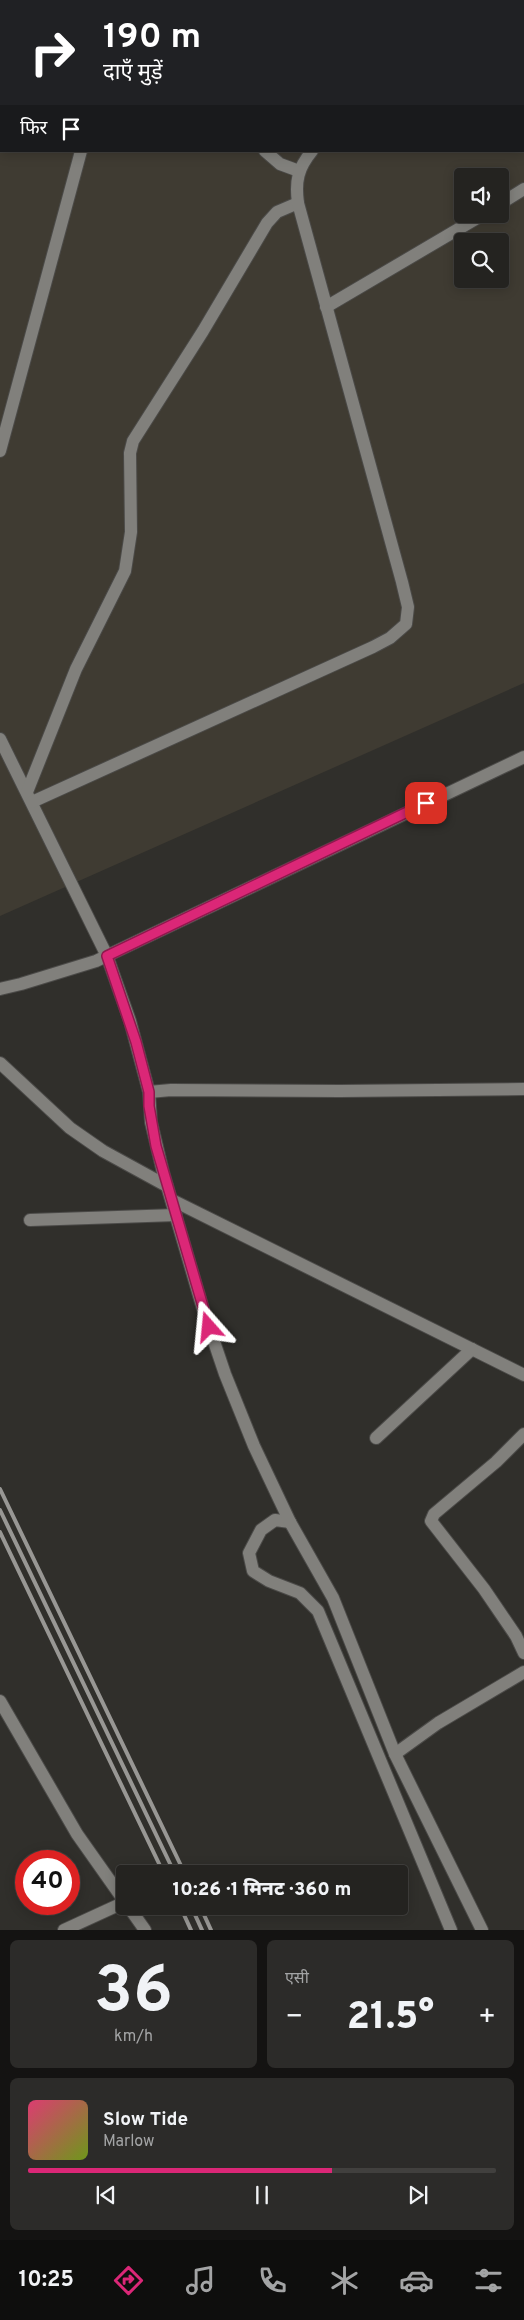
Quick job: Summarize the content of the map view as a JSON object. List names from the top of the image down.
{
  "page": {
    "turn": ["190 m", "दाएँ मुड़ें"],
    "then": "फिर",
    "limit": "40",
    "trip": "10:26 · 1 मिनट · 360 m",
    "tile": [
      ["36", "km/h"],
      "एसी"
    ],
    "heat": ["−", "21.5°", "+"],
    "song": ["Slow Tide", "Marlow"],
    "tabs": "10:25"
  }
}
